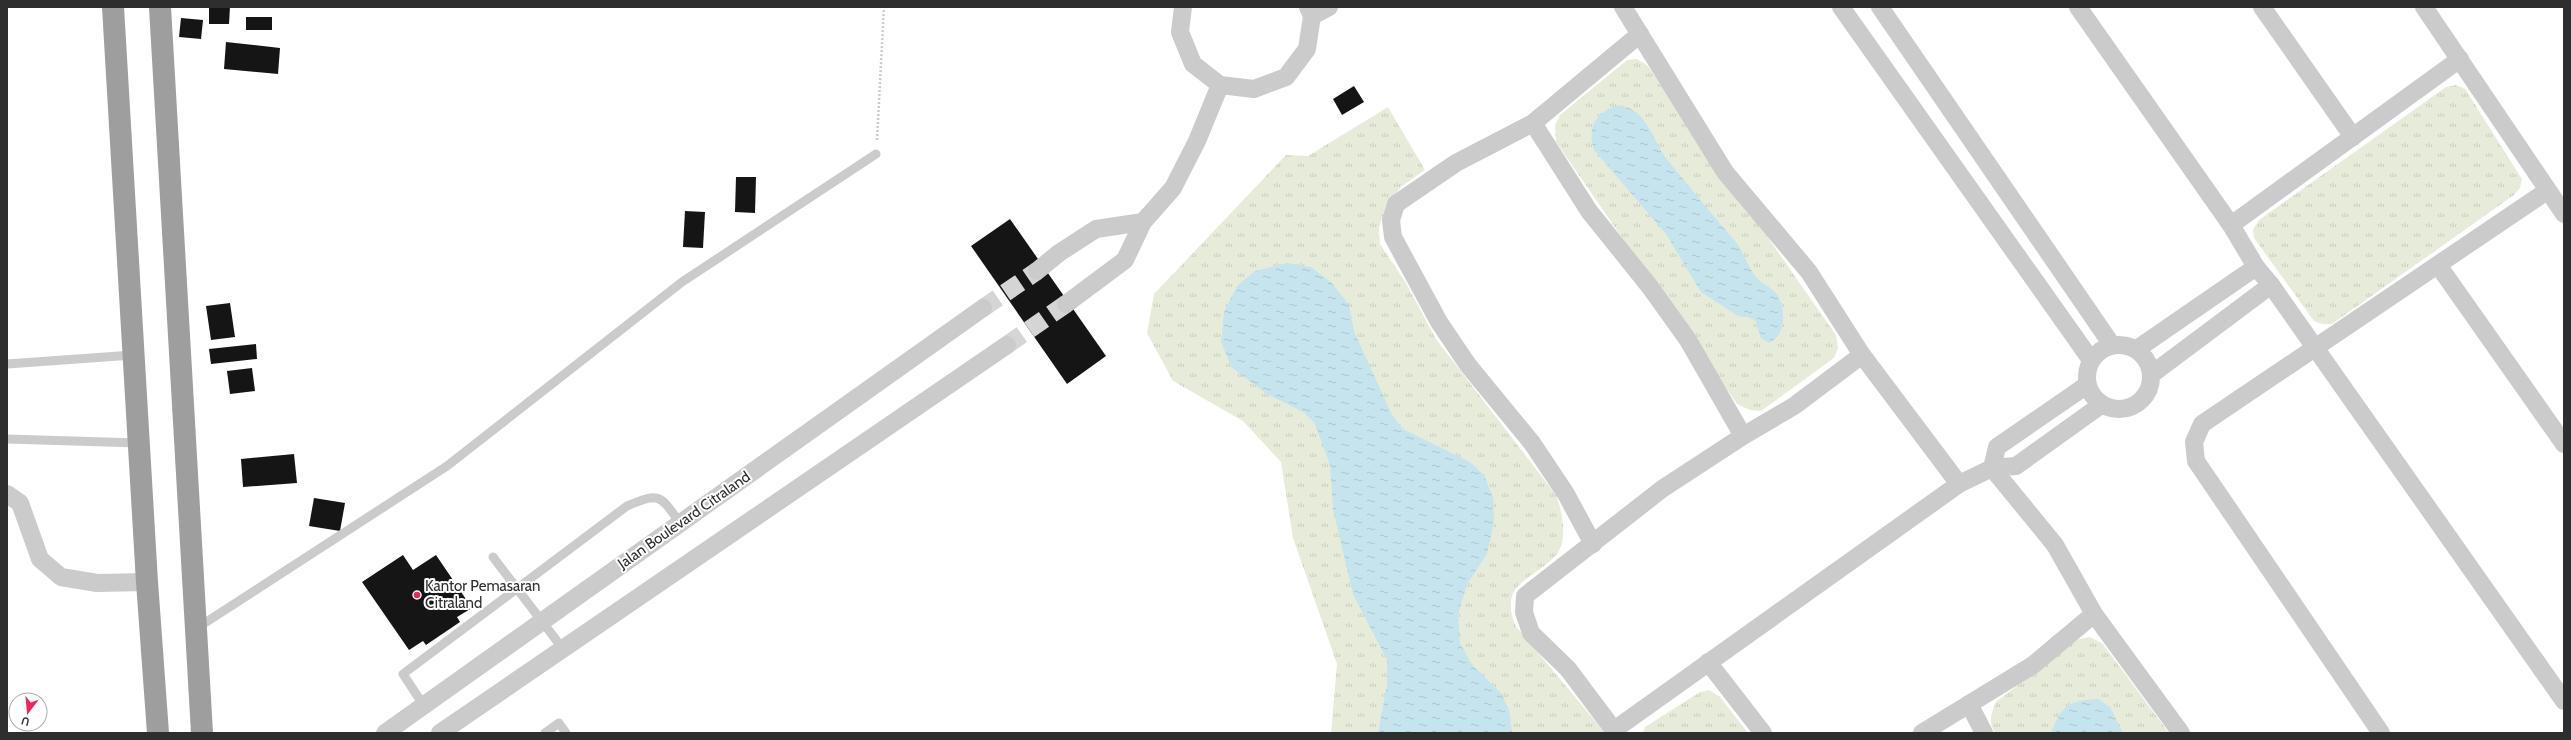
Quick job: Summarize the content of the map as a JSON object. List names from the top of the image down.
{
  "streets": {
    "street": ["Jalan Boulevard Citraland"]
  },
  "places": ["Kantor Pemasaran Citraland"],
  "north": "bottom"
}
